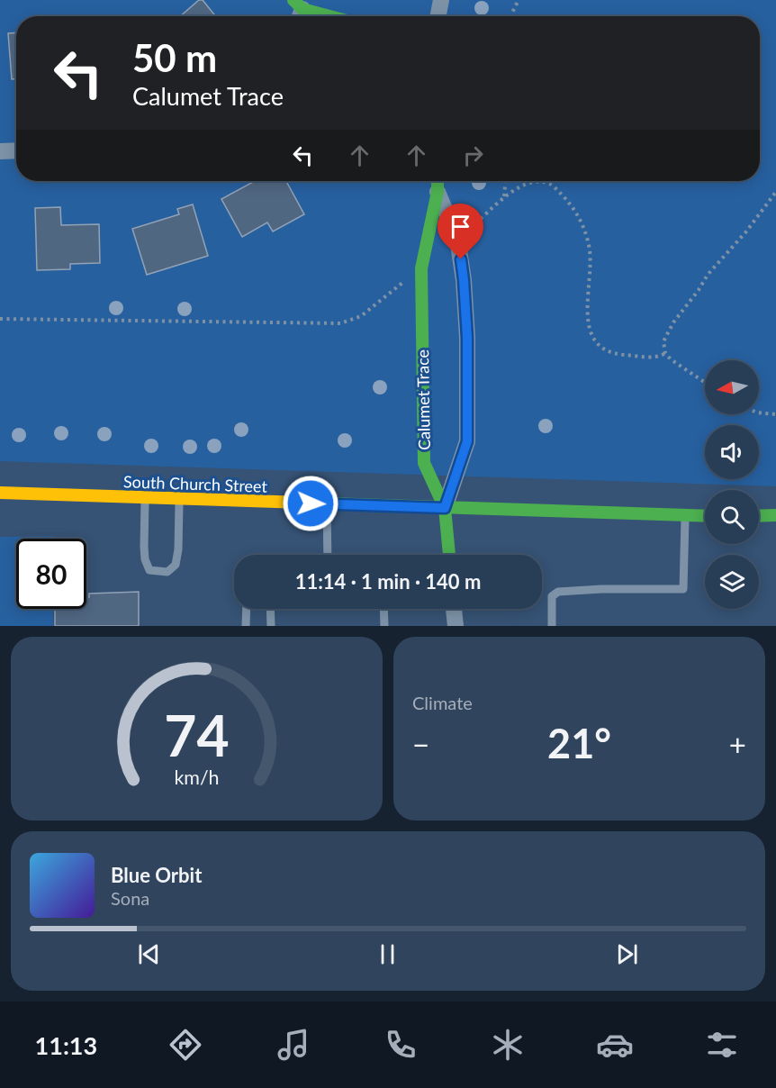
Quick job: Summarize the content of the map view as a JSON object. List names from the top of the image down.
{
  "streets": {
    "main road": ["Calumet Trace", "South Church Street"]
  },
  "crossings": [
    ["Calumet Trace", "South Church Street"]
  ],
  "north": "left",
  "page": {
    "turn": ["50 m", "Calumet Trace"],
    "limit": "80",
    "trip": "11:14 · 1 min · 140 m",
    "tile": "Climate",
    "heat": ["−", "21°", "+"],
    "song": ["Blue Orbit", "Sona"],
    "tabs": "11:13",
    "gauge": ["74", "km/h"]
  }
}
